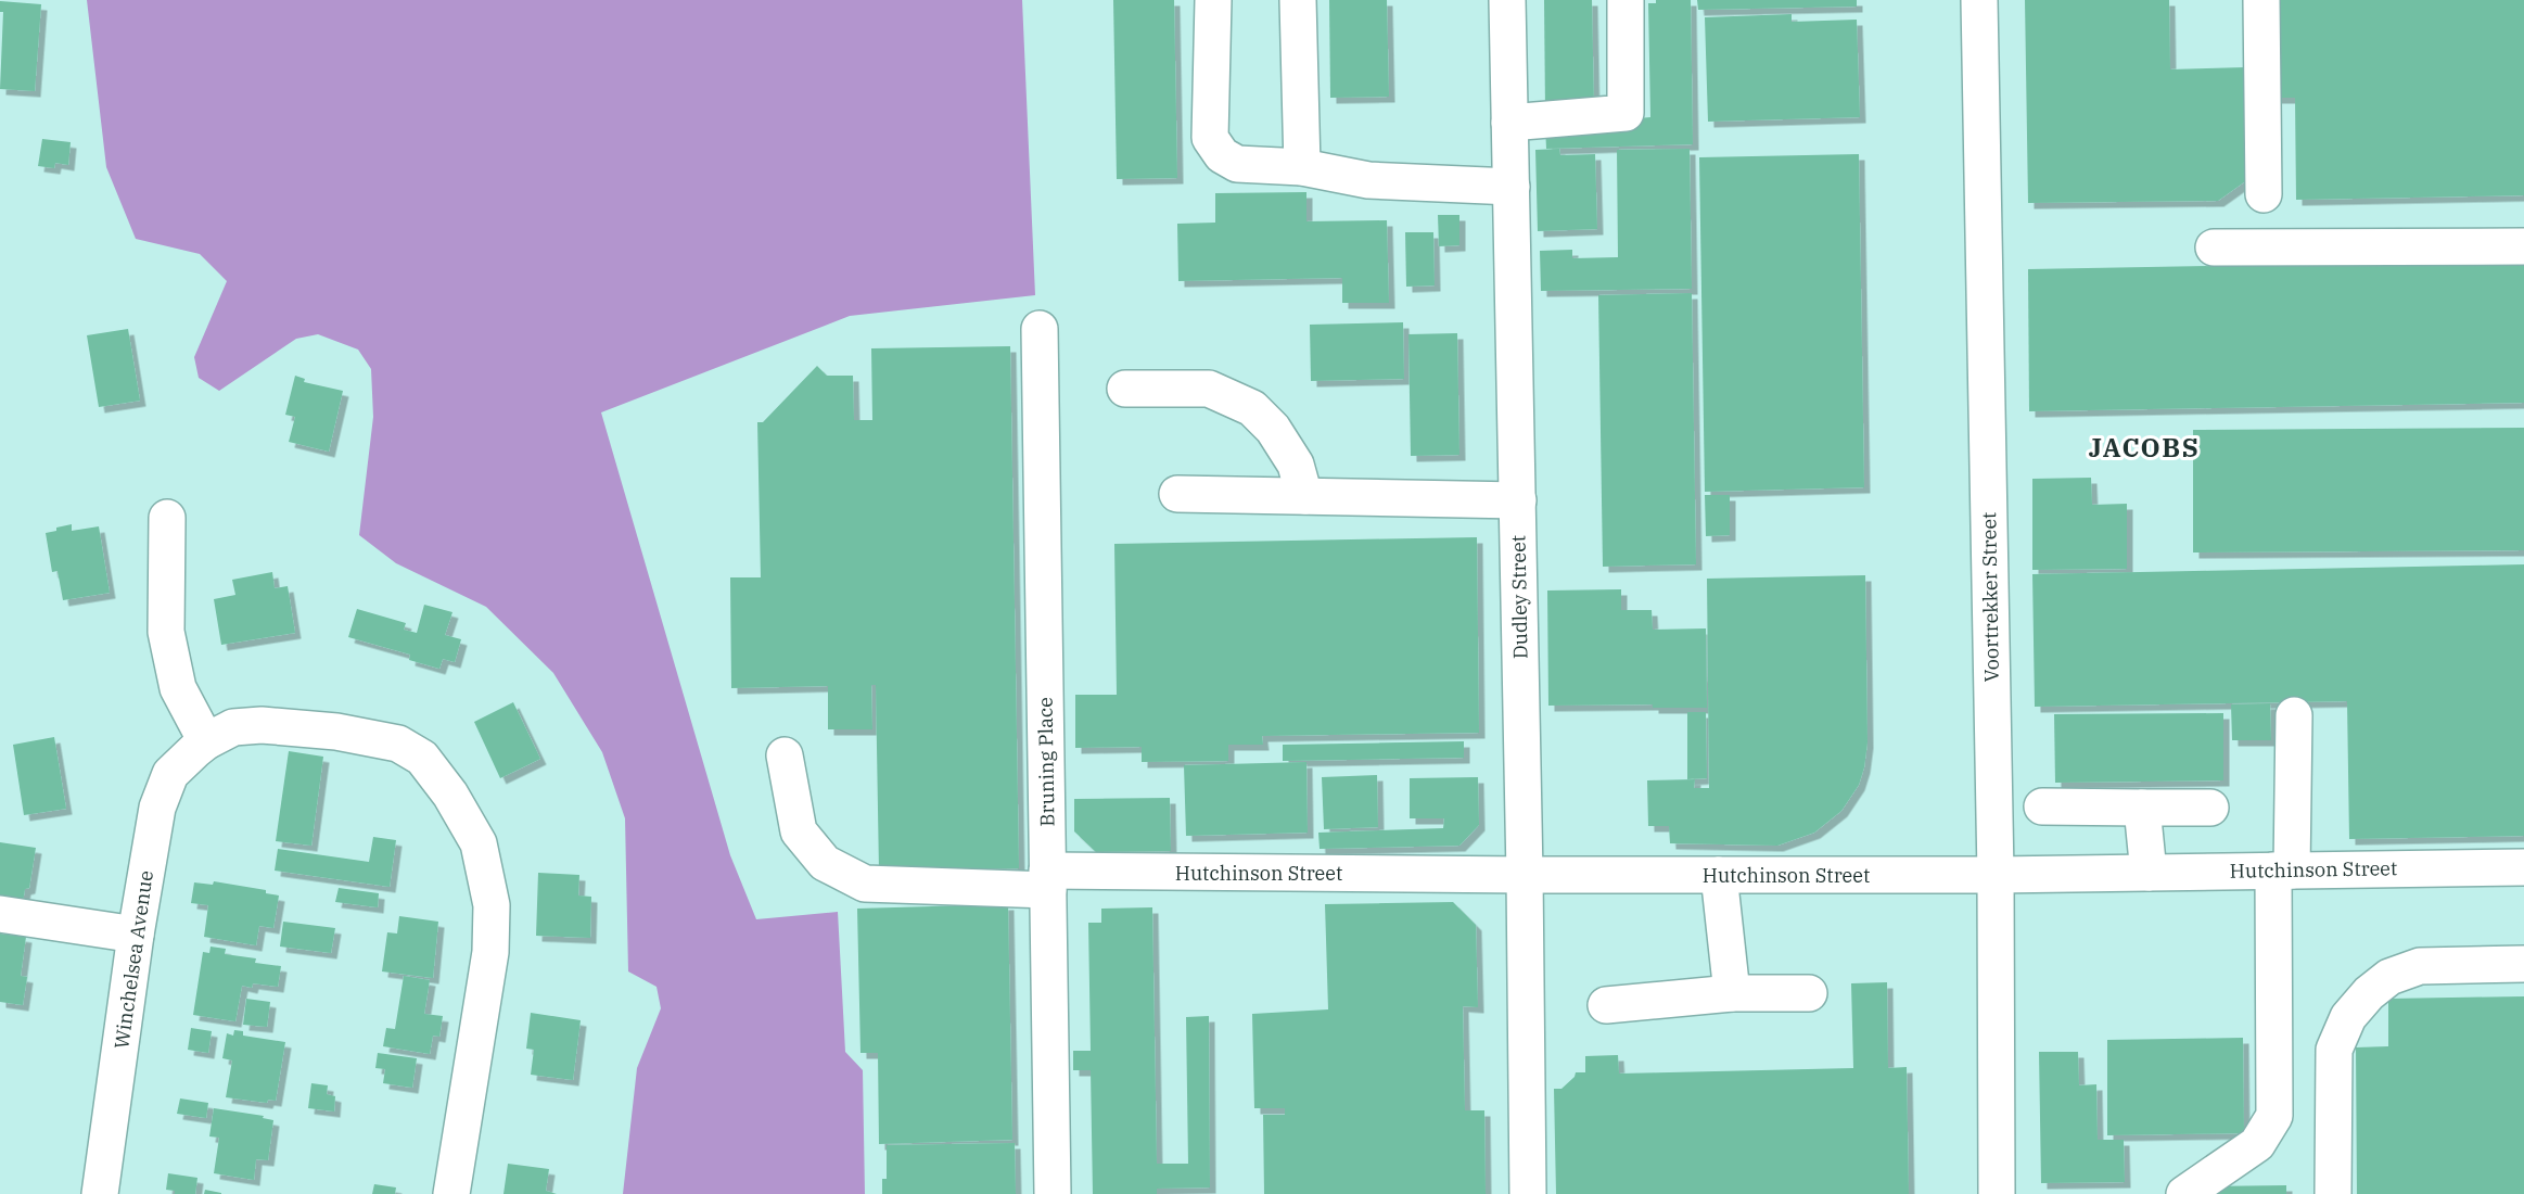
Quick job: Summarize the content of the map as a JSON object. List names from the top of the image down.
{
  "streets": {
    "street": [
      "Dudley Street",
      "Voortrekker Street",
      "Bruning Place",
      "Hutchinson Street",
      "Winchelsea Avenue"
    ]
  },
  "crossings": [
    ["Dudley Street", "Hutchinson Street"],
    ["Voortrekker Street", "Hutchinson Street"],
    ["Bruning Place", "Hutchinson Street"]
  ],
  "districts": ["JACOBS"]
}
